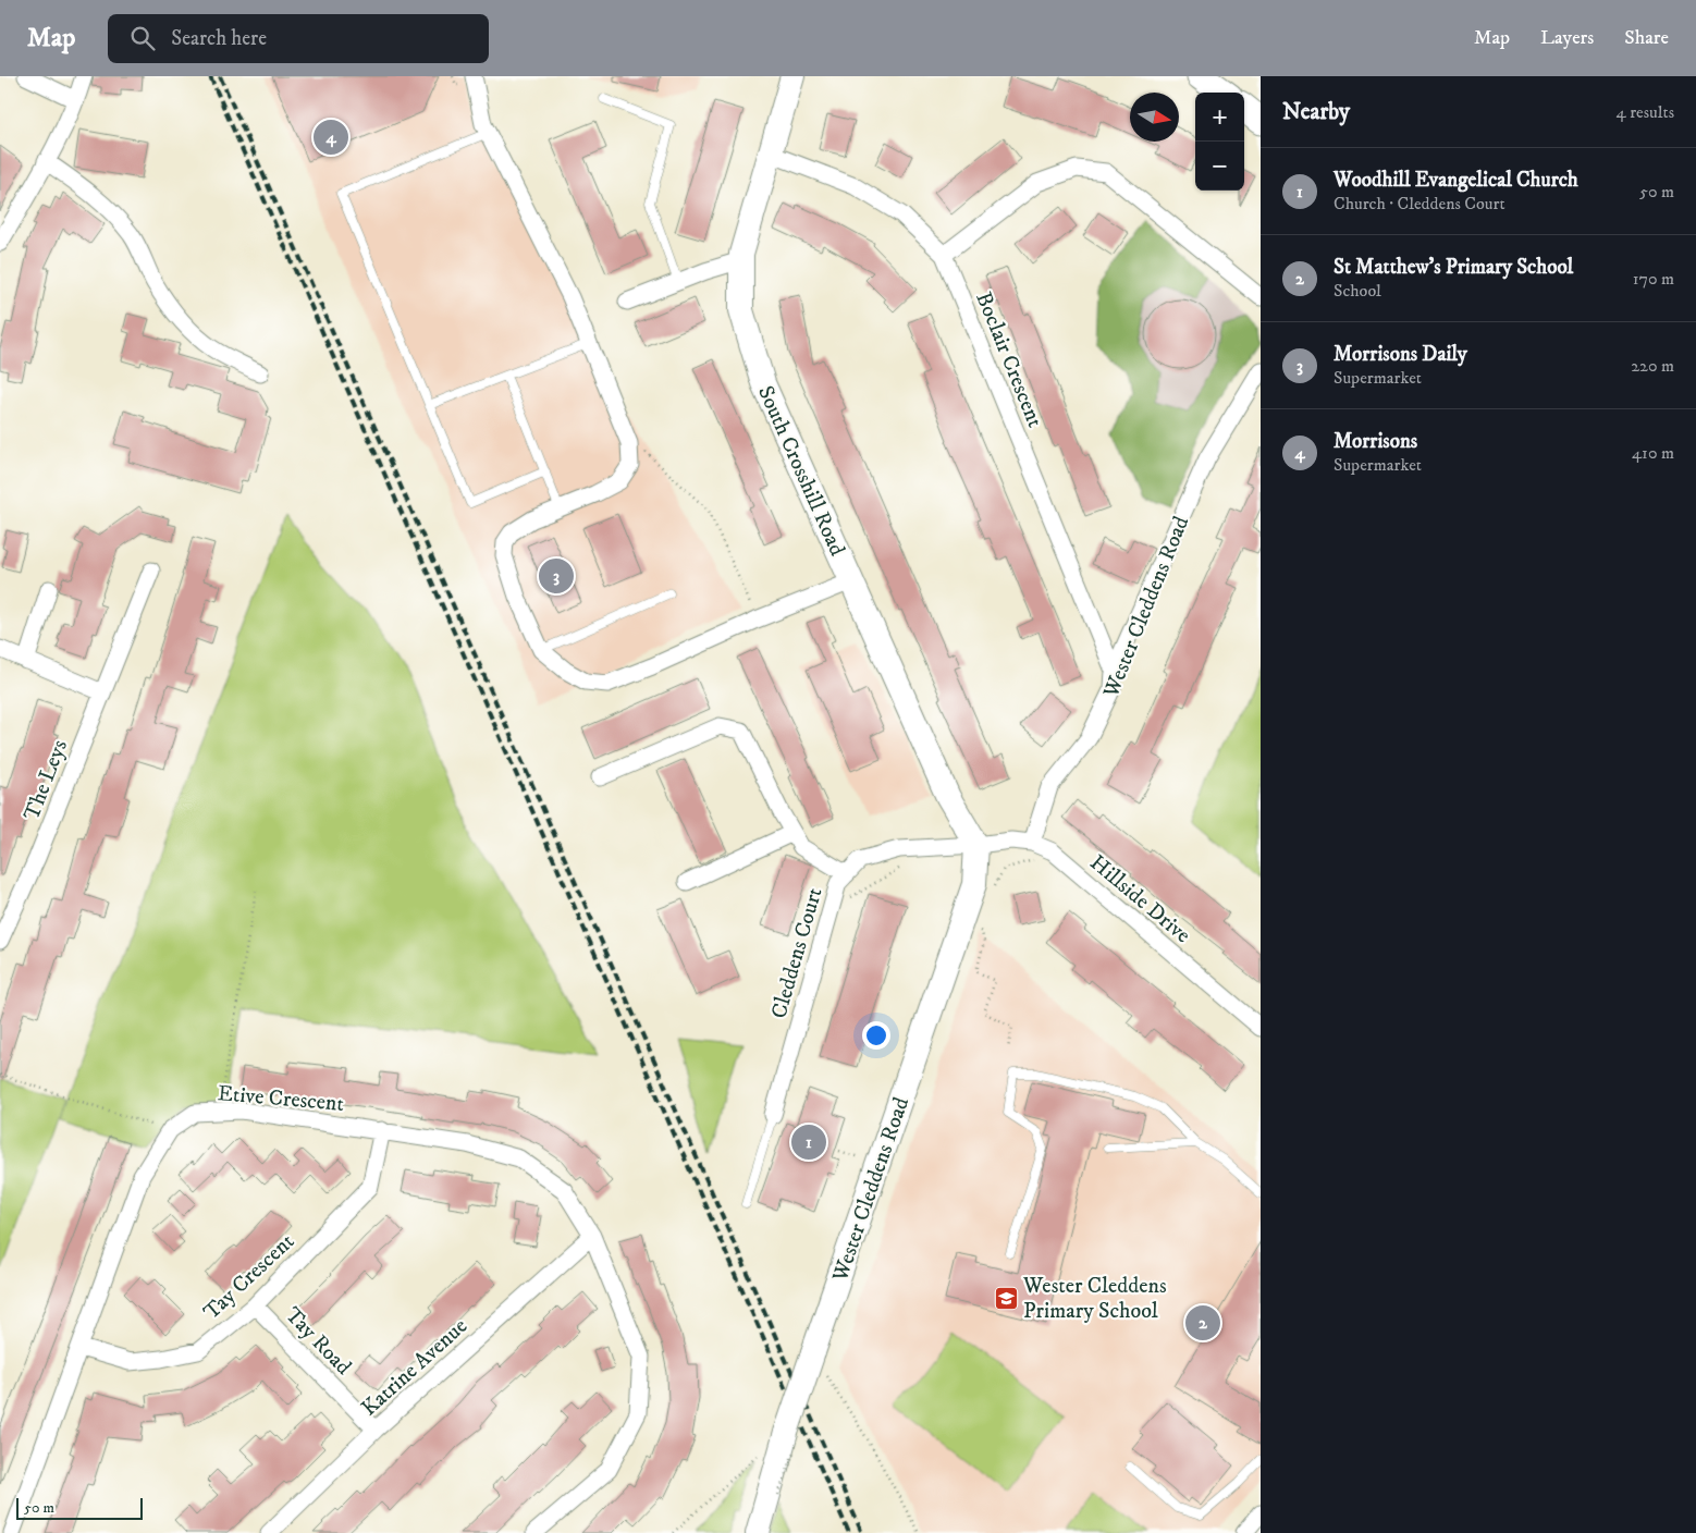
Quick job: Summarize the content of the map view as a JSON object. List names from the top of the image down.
{
  "streets": {
    "street": [
      "Boclair Crescent",
      "South Crosshill Road",
      "Wester Cleddens Road",
      "The Leys",
      "Hillside Drive",
      "Cleddens Court",
      "Etive Crescent",
      "Tay Crescent",
      "Tay Road",
      "Katrine Avenue"
    ]
  },
  "crossings": [
    ["Boclair Crescent", "South Crosshill Road"],
    ["Boclair Crescent", "Wester Cleddens Road"],
    ["South Crosshill Road", "Wester Cleddens Road"],
    ["South Crosshill Road", "Hillside Drive"],
    ["South Crosshill Road", "Cleddens Court"],
    ["Wester Cleddens Road", "Hillside Drive"],
    ["Wester Cleddens Road", "Cleddens Court"],
    ["Hillside Drive", "Cleddens Court"],
    ["Etive Crescent", "Tay Crescent"],
    ["Etive Crescent", "Katrine Avenue"],
    ["Tay Crescent", "Tay Road"],
    ["Tay Road", "Katrine Avenue"]
  ],
  "places": {
    "school or university": ["Wester Cleddens Primary School"]
  },
  "scale_bar": "50 m",
  "north": "right",
  "page": {
    "header": "Map",
    "search": "Search here",
    "nav": ["Map", "Layers", "Share"],
    "heading": ["Nearby", "4 results"],
    "map_buttons": ["+", "−"],
    "pins": [
      "4",
      "3",
      "1",
      "2"
    ],
    "list": [
      {
        "mark": "1",
        "name": "Woodhill Evangelical Church",
        "note": "Church · Cleddens Court",
        "value": "50 m"
      },
      {
        "mark": "2",
        "name": "St Matthew's Primary School",
        "note": "School",
        "value": "170 m"
      },
      {
        "mark": "3",
        "name": "Morrisons Daily",
        "note": "Supermarket",
        "value": "220 m"
      },
      {
        "mark": "4",
        "name": "Morrisons",
        "note": "Supermarket",
        "value": "410 m"
      }
    ],
    "scale": "50 m"
  }
}
